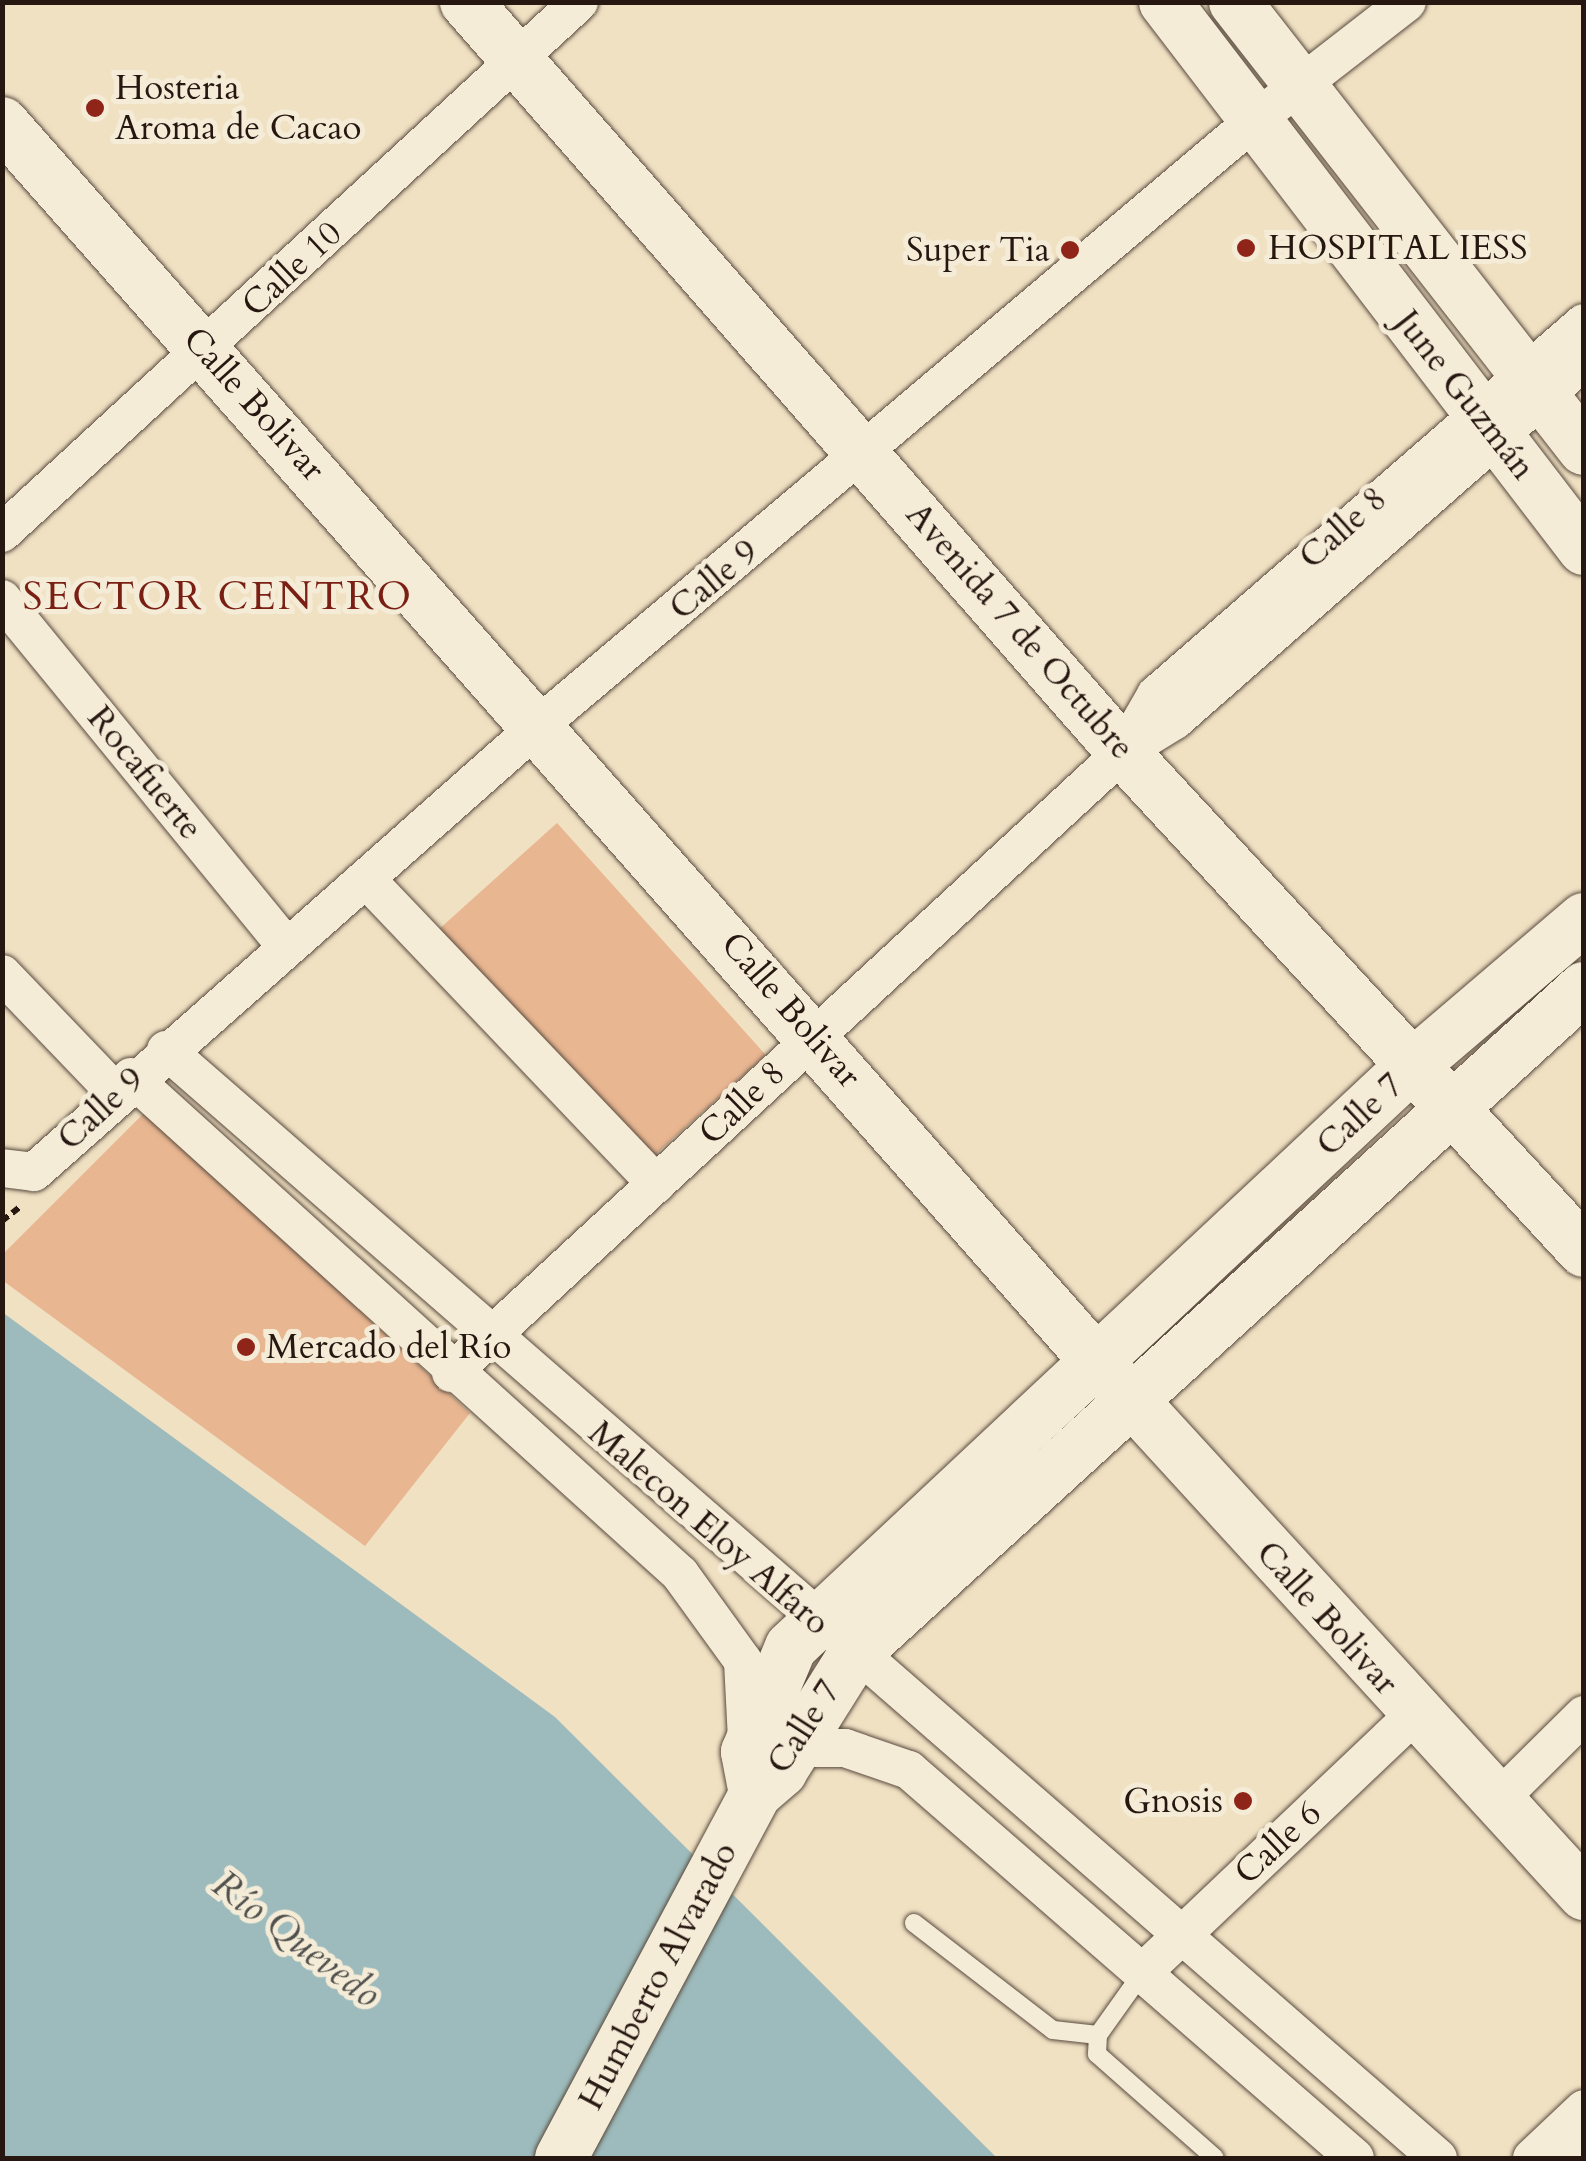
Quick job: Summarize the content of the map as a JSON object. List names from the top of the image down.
{
  "streets": {
    "main road": [
      "June Guzmán",
      "Calle Bolivar",
      "Avenida 7 de Octubre",
      "Calle 7",
      "Humberto Alvarado"
    ],
    "street": [
      "Calle 10",
      "Calle 8",
      "Calle 9",
      "Rocafuerte",
      "Malecon Eloy Alfaro",
      "Calle 6"
    ]
  },
  "crossings": [
    ["Calle 10", "Calle Bolivar"],
    ["Calle 10", "Avenida 7 de Octubre"],
    ["June Guzmán", "Calle 8"],
    ["June Guzmán", "Calle 9"],
    ["Calle Bolivar", "Calle 8"],
    ["Calle Bolivar", "Calle 9"],
    ["Calle Bolivar", "Calle 7"],
    ["Calle Bolivar", "Calle 6"],
    ["Calle 8", "Avenida 7 de Octubre"],
    ["Calle 8", "Malecon Eloy Alfaro"],
    ["Calle 9", "Avenida 7 de Octubre"],
    ["Calle 9", "Rocafuerte"],
    ["Calle 9", "Malecon Eloy Alfaro"],
    ["Avenida 7 de Octubre", "Calle 7"],
    ["Calle 7", "Malecon Eloy Alfaro"],
    ["Calle 7", "Humberto Alvarado"],
    ["Malecon Eloy Alfaro", "Calle 6"],
    ["Malecon Eloy Alfaro", "Humberto Alvarado"]
  ],
  "districts": ["SECTOR CENTRO"],
  "water": ["Río Quevedo"],
  "places": [
    "Hosteria Aroma de Cacao",
    "HOSPITAL IESS",
    "Super Tia",
    "Mercado del Río",
    "Gnosis"
  ]
}
